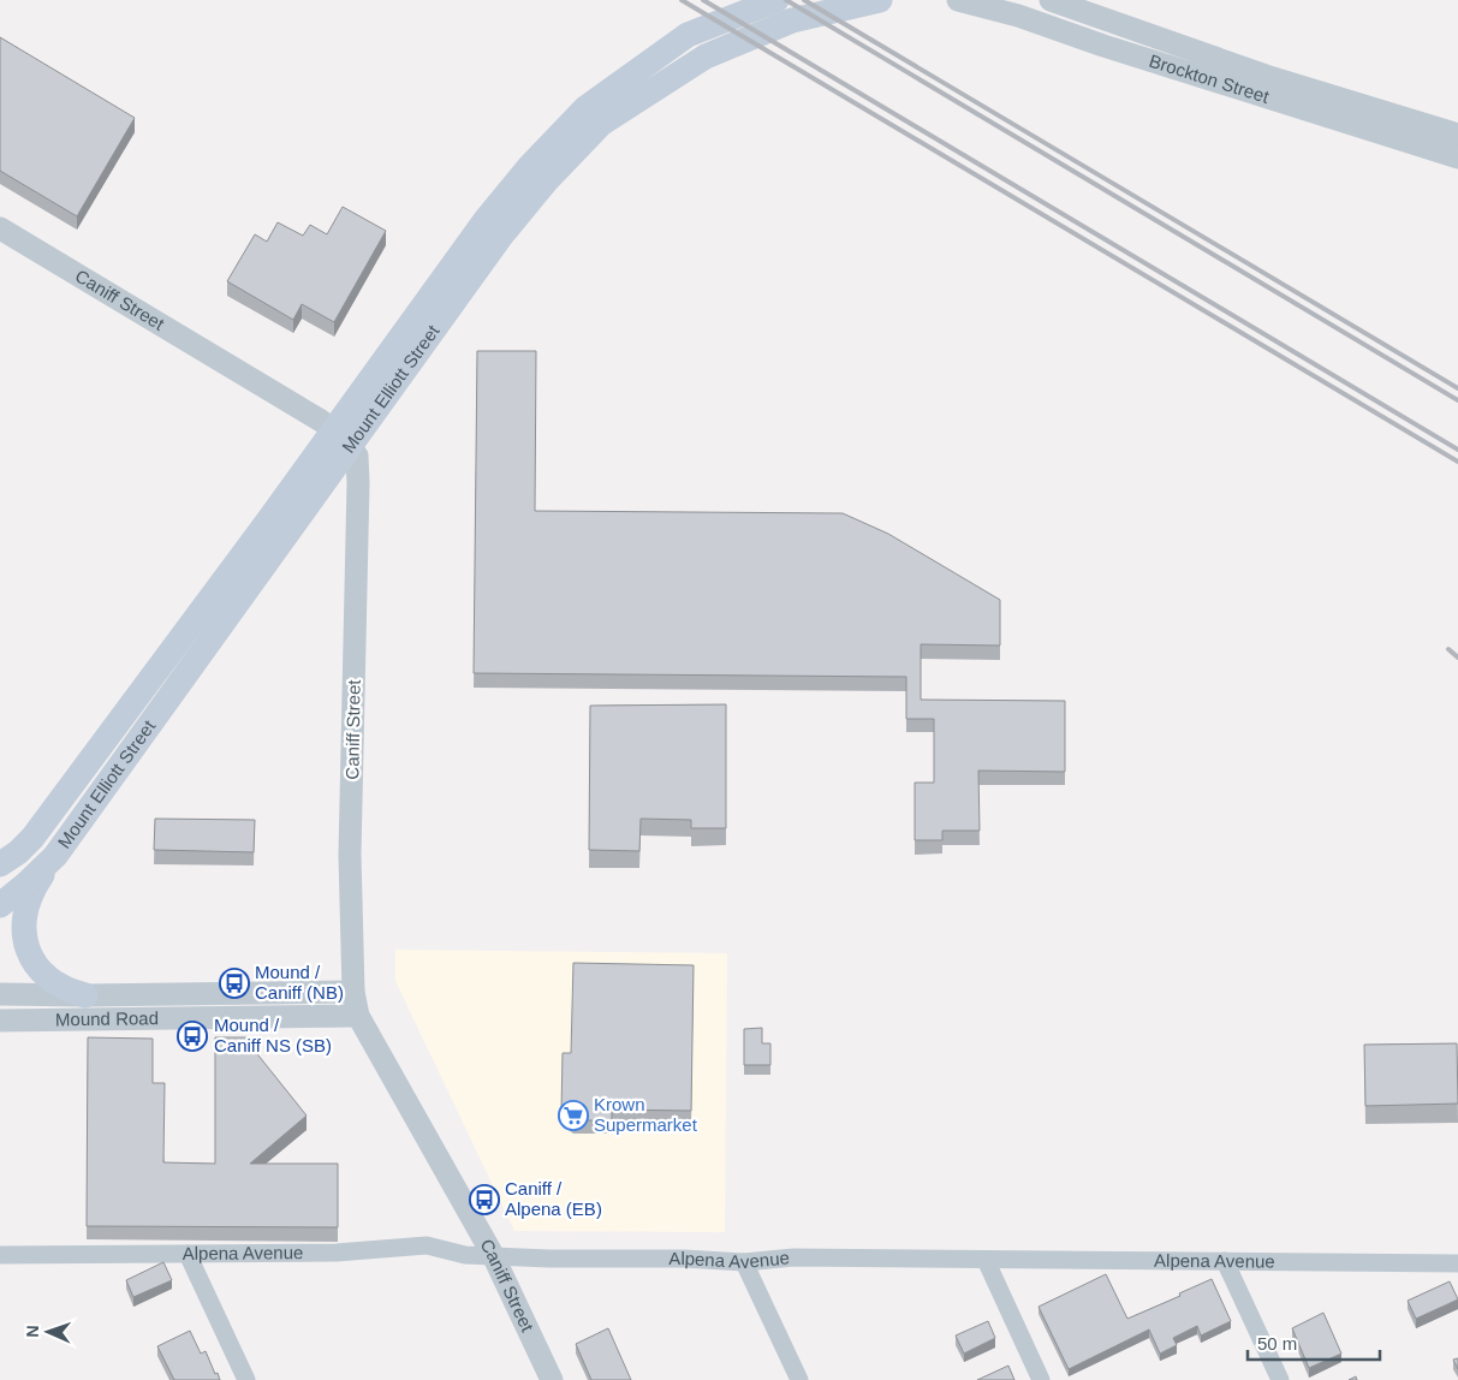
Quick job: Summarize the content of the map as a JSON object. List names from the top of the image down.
{
  "streets": {
    "main road": ["Mount Elliott Street"],
    "street": [
      "Brockton Street",
      "Caniff Street",
      "Mound Road",
      "Alpena Avenue"
    ]
  },
  "crossings": [
    ["Caniff Street", "Mound Road"],
    ["Caniff Street", "Alpena Avenue"]
  ],
  "places": {
    "bus stop": ["Mound / Caniff (NB)", "Mound / Caniff NS (SB)", "Caniff / Alpena (EB)"],
    "supermarket": ["Krown Supermarket"]
  },
  "scale_bar": "50 m",
  "north": "left"
}
